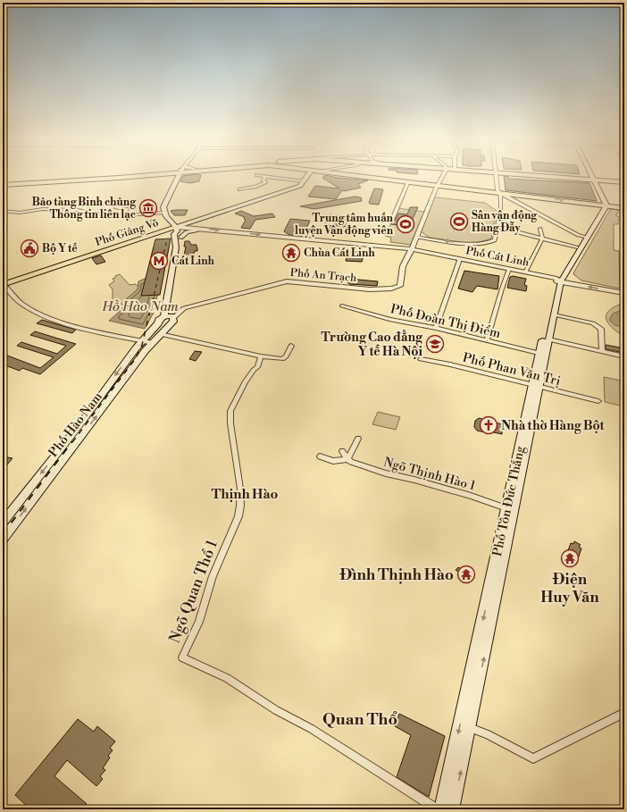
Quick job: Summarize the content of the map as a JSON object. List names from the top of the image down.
{
  "streets": {
    "main road": ["Phố Giảng Võ", "Phố Hào Nam", "Phố Tôn Đức Thắng"],
    "street": [
      "Phố Cát Linh",
      "Phố An Trạch",
      "Phố Đoàn Thị Điểm",
      "Phố Phan Văn Trị",
      "Ngõ Thịnh Hào 1",
      "Ngõ Quan Thổ 1"
    ]
  },
  "crossings": [
    ["Phố Giảng Võ", "Phố Cát Linh"],
    ["Phố Cát Linh", "Phố An Trạch"],
    ["Phố Cát Linh", "Phố Tôn Đức Thắng"],
    ["Phố An Trạch", "Phố Hào Nam"],
    ["Phố Đoàn Thị Điểm", "Phố Tôn Đức Thắng"],
    ["Phố Phan Văn Trị", "Phố Tôn Đức Thắng"],
    ["Ngõ Thịnh Hào 1", "Phố Tôn Đức Thắng"]
  ],
  "districts": ["Thịnh Hào", "Quan Thổ"],
  "water": ["Hồ Hào Nam"],
  "places": {
    "museum": ["Bảo tàng Binh chủng Thông tin liên lạc"],
    "sports": ["Sân vận động Hàng Đẫy", "Trung tâm huấn luyện Vận động viên"],
    "public building": ["Bộ Y tế"],
    "temple": ["Chùa Cát Linh", "Điện Huy Văn", "Đình Thịnh Hào"],
    "metro station": ["Cát Linh"],
    "school or university": ["Trường Cao đẳng Y tế Hà Nội"],
    "church": ["Nhà thờ Hàng Bột"]
  }
}
